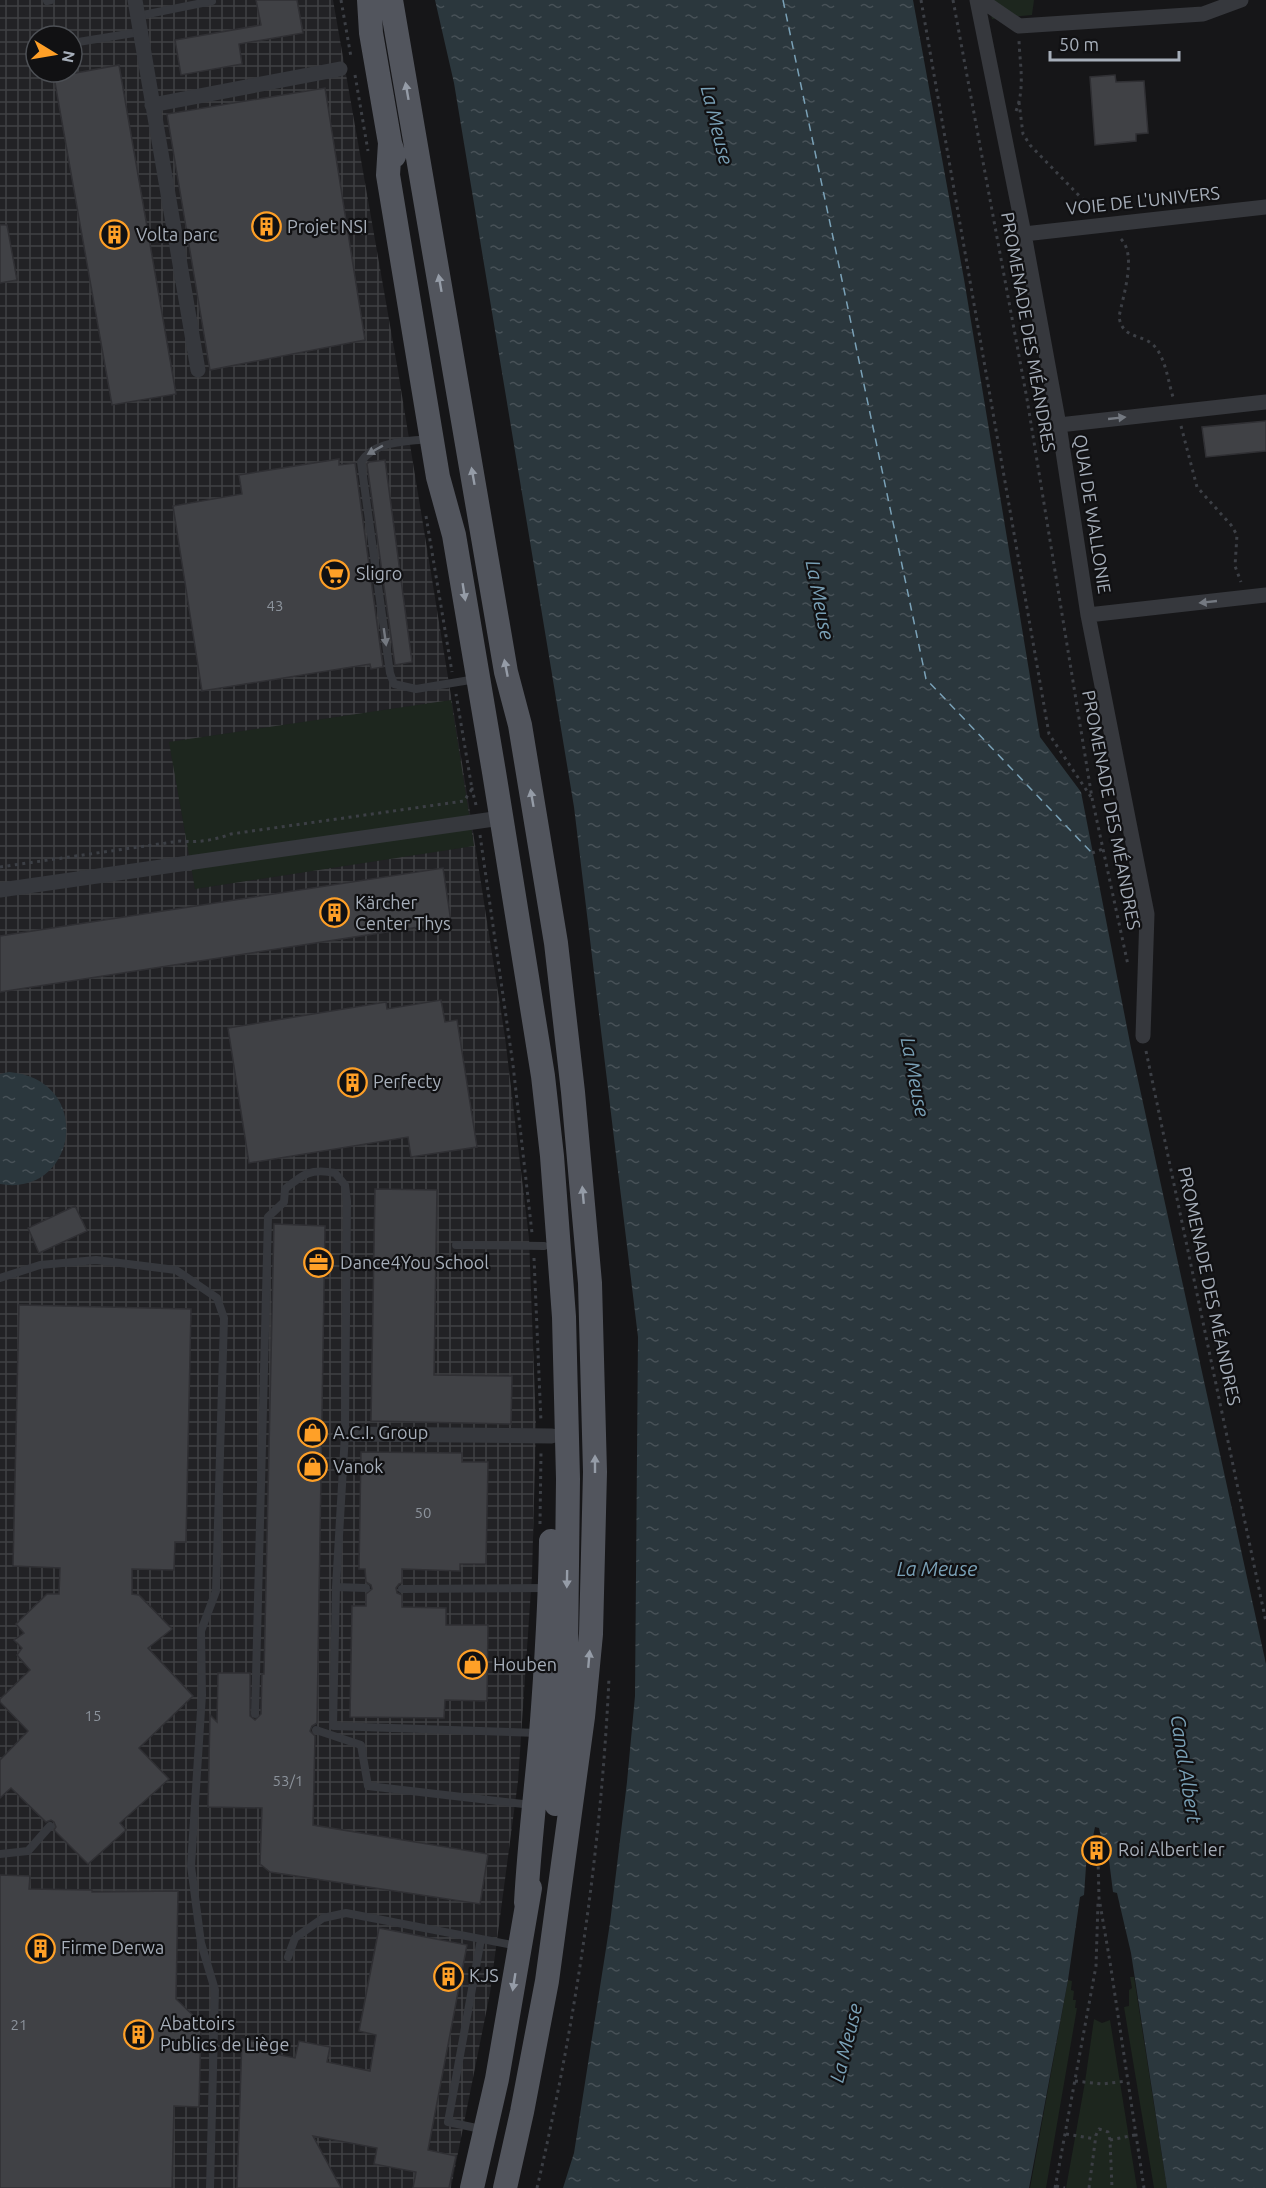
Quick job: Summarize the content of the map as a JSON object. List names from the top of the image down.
{
  "streets": {
    "street": ["VOIE DE L'UNIVERS", "QUAI DE WALLONIE"],
    "path": ["PROMENADE DES MÉANDRES"]
  },
  "crossings": [
    ["VOIE DE L'UNIVERS", "QUAI DE WALLONIE"],
    ["PROMENADE DES MÉANDRES", "QUAI DE WALLONIE"]
  ],
  "water": ["La Meuse", "Canal Albert"],
  "places": {
    "building": [
      "Projet NSI",
      "Volta parc",
      "Kärcher Center Thys",
      "Perfecty",
      "Roi Albert Ier",
      "Firme Derwa",
      "KJS",
      "Abattoirs Publics de Liège"
    ],
    "supermarket": ["Sligro"],
    "office": ["Dance4You School"],
    "shop": ["A.C.I. Group", "Vanok", "Houben"]
  },
  "house_numbers": [
    "43",
    "50",
    "15",
    "53/1",
    "21"
  ],
  "scale_bar": "50 m",
  "north": "right"
}
